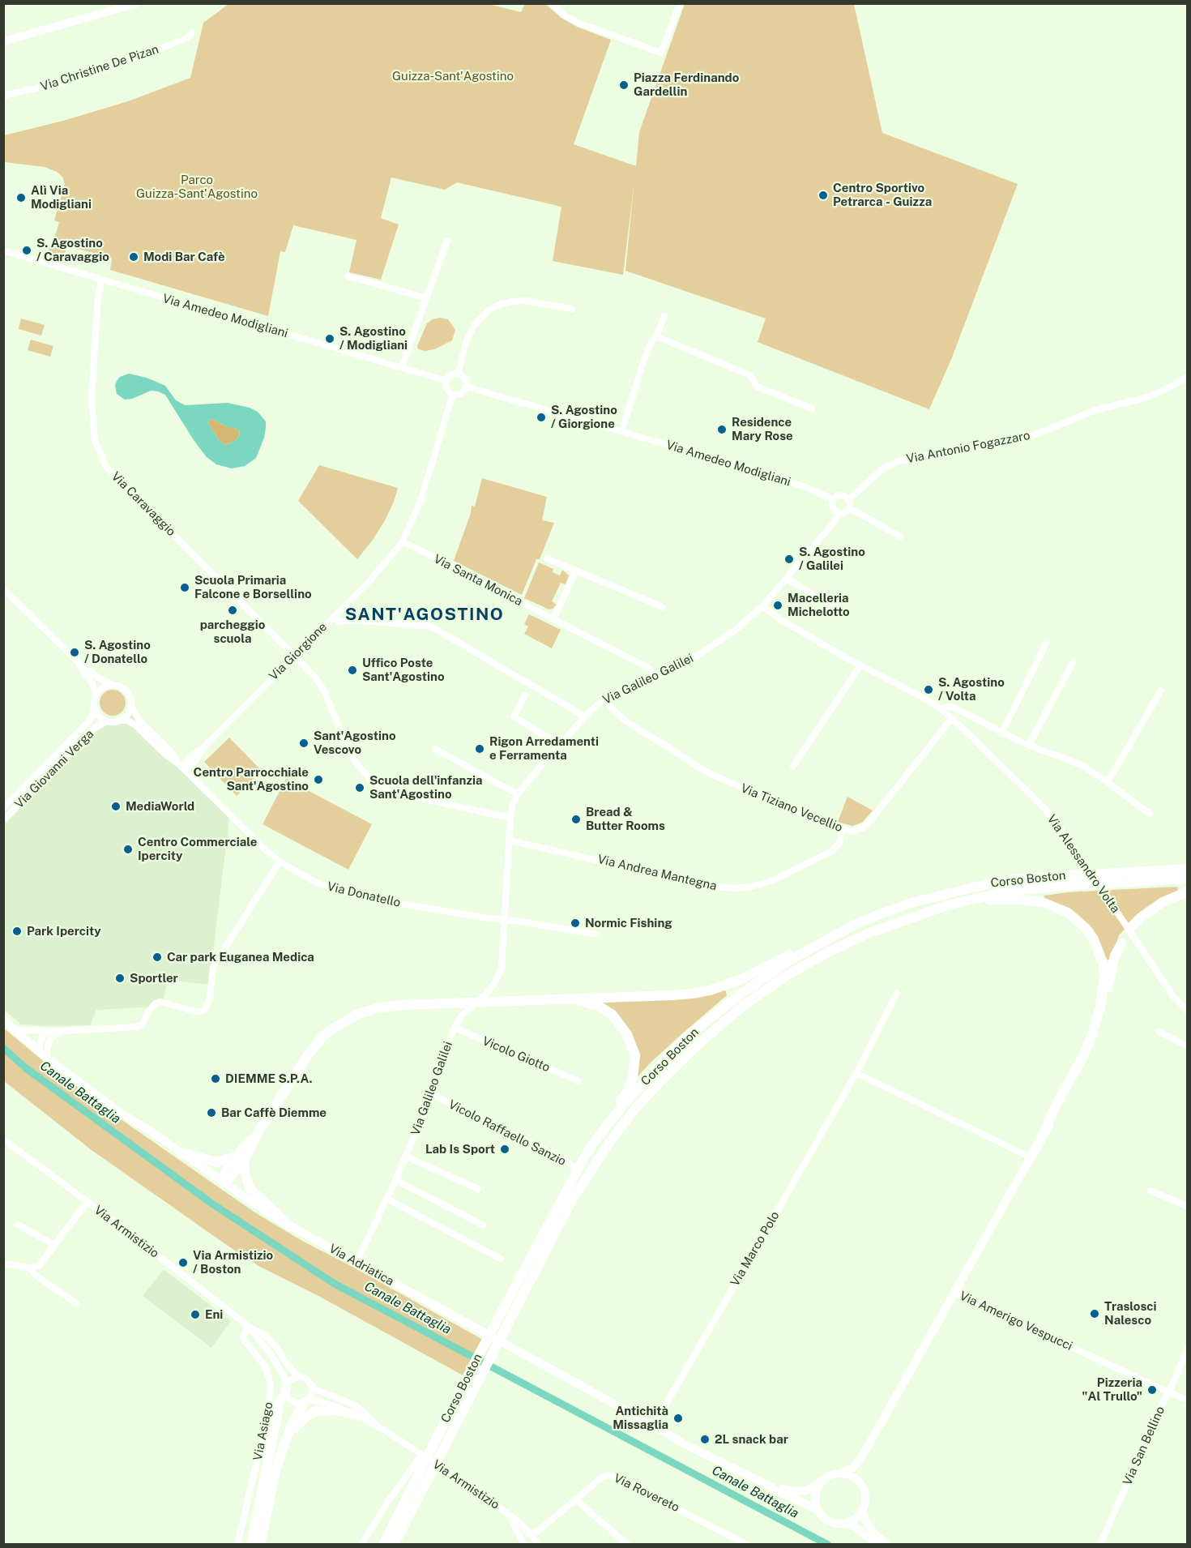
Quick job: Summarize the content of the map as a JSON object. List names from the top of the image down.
{
  "streets": {
    "highway": ["Corso Boston"],
    "main road": ["Via Adriatica", "Via Amerigo Vespucci"],
    "street": [
      "Via Christine De Pizan",
      "Via Amedeo Modigliani",
      "Via Antonio Fogazzaro",
      "Via Caravaggio",
      "Via Santa Monica",
      "Via Giorgione",
      "Via Galileo Galilei",
      "Via Giovanni Verga",
      "Via Tiziano Vecellio",
      "Via Alessandro Volta",
      "Via Andrea Mantegna",
      "Via Donatello",
      "Vicolo Giotto",
      "Vicolo Raffaello Sanzio",
      "Via Armistizio",
      "Via Marco Polo",
      "Via Asiago",
      "Via San Bellino",
      "Via Rovereto"
    ]
  },
  "crossings": [
    ["Via Amedeo Modigliani", "Via Antonio Fogazzaro"],
    ["Via Amedeo Modigliani", "Via Caravaggio"],
    ["Via Amedeo Modigliani", "Via Giorgione"],
    ["Via Amedeo Modigliani", "Via Galileo Galilei"],
    ["Via Antonio Fogazzaro", "Via Galileo Galilei"],
    ["Via Caravaggio", "Via Giorgione"],
    ["Via Caravaggio", "Via Galileo Galilei"],
    ["Via Santa Monica", "Via Giorgione"],
    ["Via Santa Monica", "Via Galileo Galilei"],
    ["Via Giorgione", "Via Donatello"],
    ["Via Galileo Galilei", "Via Tiziano Vecellio"],
    ["Via Galileo Galilei", "Via Alessandro Volta"],
    ["Via Galileo Galilei", "Via Andrea Mantegna"],
    ["Via Galileo Galilei", "Via Donatello"],
    ["Via Galileo Galilei", "Vicolo Giotto"],
    ["Via Galileo Galilei", "Vicolo Raffaello Sanzio"],
    ["Via Galileo Galilei", "Via Adriatica"],
    ["Via Giovanni Verga", "Via Donatello"],
    ["Via Tiziano Vecellio", "Via Alessandro Volta"],
    ["Via Tiziano Vecellio", "Via Andrea Mantegna"],
    ["Via Armistizio", "Via Asiago"],
    ["Via Armistizio", "Via Rovereto"],
    ["Via Marco Polo", "Via Adriatica"],
    ["Via Adriatica", "Via Amerigo Vespucci"],
    ["Via Amerigo Vespucci", "Via San Bellino"]
  ],
  "districts": ["SANT'AGOSTINO"],
  "water": ["Canale Battaglia"],
  "parks": ["Guizza-Sant'Agostino", "Parco Guizza-Sant'Agostino"],
  "places": [
    "Piazza Ferdinando Gardellin",
    "Centro Sportivo Petrarca - Guizza",
    "Alì Via Modigliani",
    "S. Agostino / Caravaggio",
    "Modi Bar Cafè",
    "S. Agostino / Modigliani",
    "S. Agostino / Giorgione",
    "Residence Mary Rose",
    "S. Agostino / Galilei",
    "Scuola Primaria Falcone e Borsellino",
    "Macelleria Michelotto",
    "parcheggio scuola",
    "S. Agostino / Donatello",
    "Uffico Poste Sant'Agostino",
    "S. Agostino / Volta",
    "Sant'Agostino Vescovo",
    "Rigon Arredamenti e Ferramenta",
    "Centro Parrocchiale Sant'Agostino",
    "Scuola dell'infanzia Sant'Agostino",
    "MediaWorld",
    "Bread & Butter Rooms",
    "Centro Commerciale Ipercity",
    "Normic Fishing",
    "Park Ipercity",
    "Car park Euganea Medica",
    "Sportler",
    "DIEMME S.P.A.",
    "Bar Caffè Diemme",
    "Lab Is Sport",
    "Via Armistizio / Boston",
    "Traslosci Nalesco",
    "Eni",
    "Pizzeria \"Al Trullo\"",
    "Antichità Missaglia",
    "2L snack bar"
  ]
}
